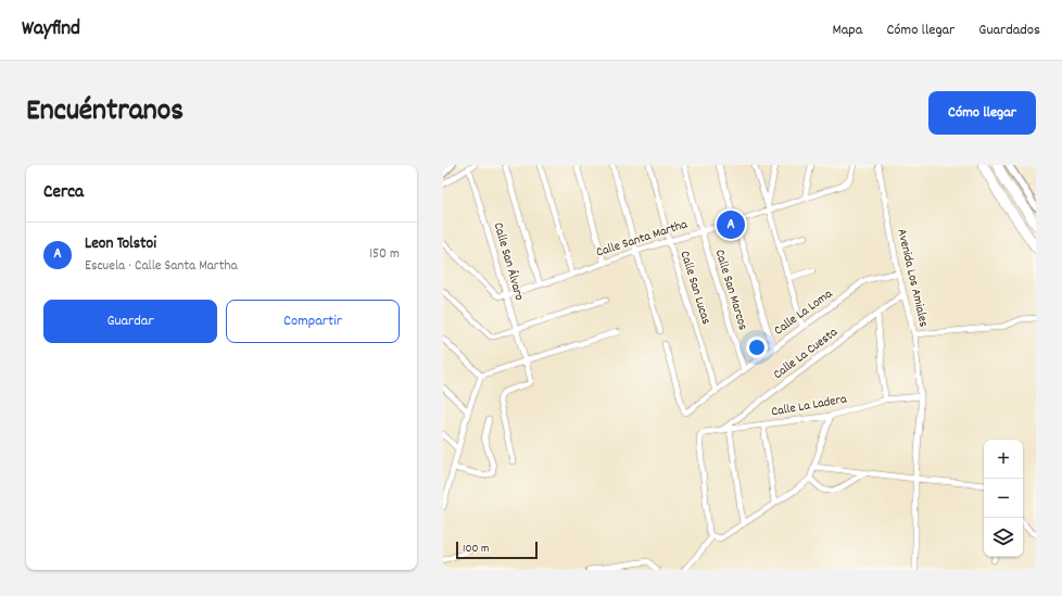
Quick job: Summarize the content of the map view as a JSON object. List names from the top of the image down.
{
  "streets": {
    "street": [
      "Calle Santa Martha",
      "Calle San Álvaro",
      "Avenida Los Amiales",
      "Calle San Lucas",
      "Calle San Marcos",
      "Calle La Loma",
      "Calle La Cuesta",
      "Calle La Ladera"
    ]
  },
  "crossings": [
    ["Calle Santa Martha", "Calle San Álvaro"],
    ["Calle Santa Martha", "Calle San Lucas"],
    ["Calle Santa Martha", "Calle San Marcos"],
    ["Avenida Los Amiales", "Calle La Loma"],
    ["Avenida Los Amiales", "Calle La Cuesta"],
    ["Avenida Los Amiales", "Calle La Ladera"],
    ["Calle San Lucas", "Calle La Loma"],
    ["Calle San Marcos", "Calle La Loma"],
    ["Calle La Cuesta", "Calle La Ladera"]
  ],
  "scale_bar": "100 m",
  "page": {
    "header": "Wayfind",
    "nav": ["Mapa", "Cómo llegar", "Guardados"],
    "title": "Encuéntranos",
    "buttons": [
      "Cómo llegar",
      ["Guardar", "Compartir"]
    ],
    "heading": "Cerca",
    "pins": "A",
    "list": [
      {
        "mark": "A",
        "name": "Leon Tolstoi",
        "note": "Escuela · Calle Santa Martha",
        "value": "150 m"
      }
    ],
    "map_buttons": ["+", "−"],
    "scale": "100 m"
  }
}
